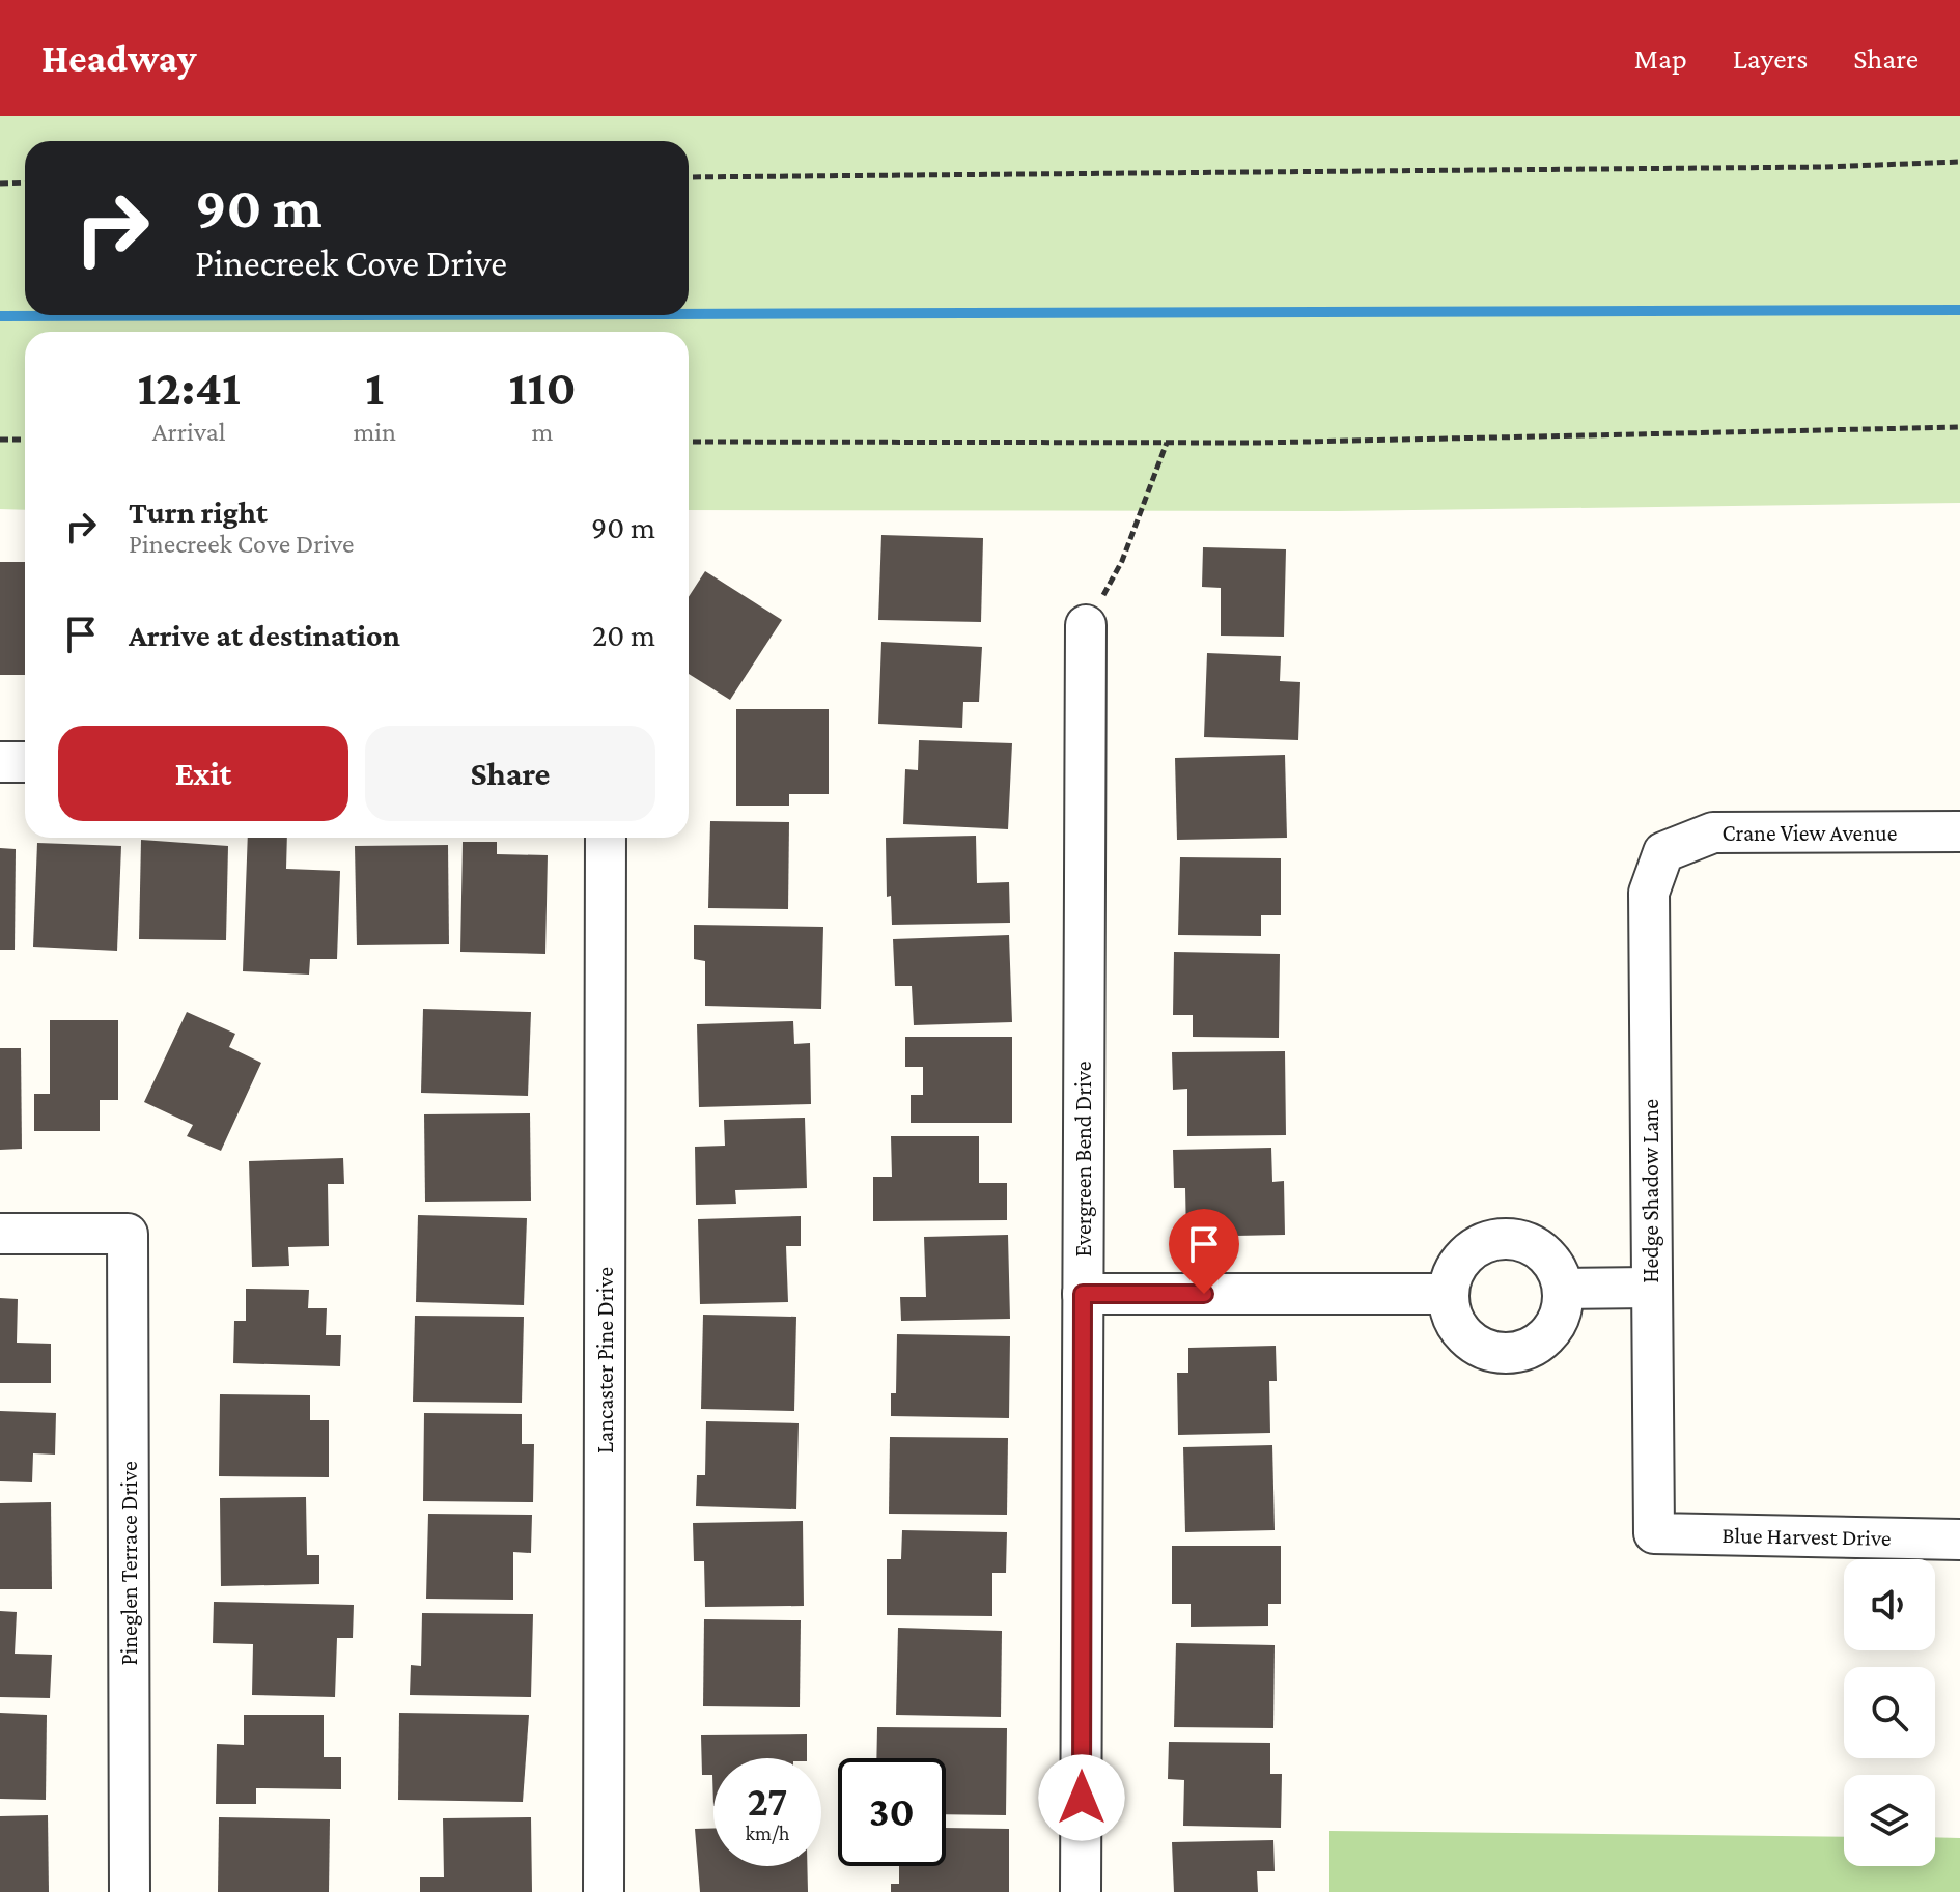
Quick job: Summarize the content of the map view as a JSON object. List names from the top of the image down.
{
  "streets": {
    "street": [
      "Crane View Avenue",
      "Evergreen Bend Drive",
      "Hedge Shadow Lane",
      "Lancaster Pine Drive",
      "Blue Harvest Drive",
      "Pineglen Terrace Drive"
    ]
  },
  "crossings": [
    ["Crane View Avenue", "Hedge Shadow Lane"],
    ["Hedge Shadow Lane", "Blue Harvest Drive"]
  ],
  "page": {
    "header": "Headway",
    "nav": ["Map", "Layers", "Share"],
    "turn": ["90 m", "Pinecreek Cove Drive"],
    "eta": [
      "12:41",
      "Arrival",
      "1",
      "min",
      "110",
      "m"
    ],
    "list": [
      {
        "name": "Turn right",
        "note": "Pinecreek Cove Drive",
        "value": "90 m"
      },
      {
        "name": "Arrive at destination",
        "value": "20 m"
      }
    ],
    "buttons": ["Exit", "Share"],
    "speed": "27 km/h",
    "limit": "30"
  }
}
